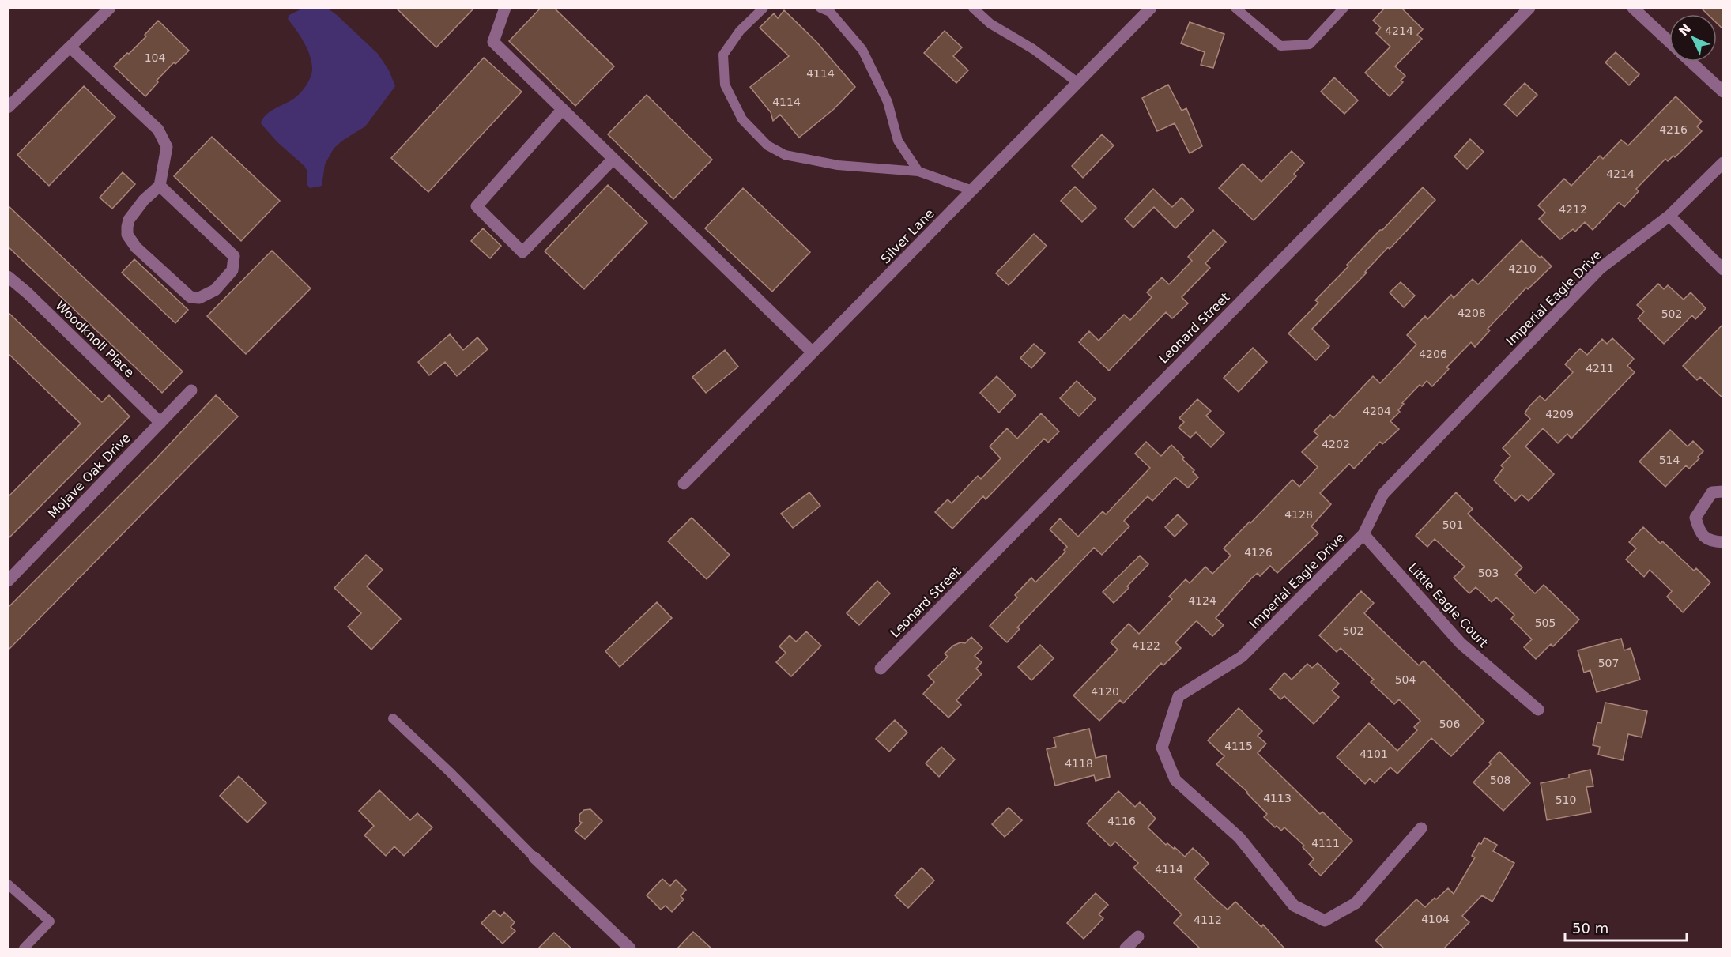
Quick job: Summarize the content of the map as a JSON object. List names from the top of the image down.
{
  "streets": {
    "street": [
      "Silver Lane",
      "Imperial Eagle Drive",
      "Leonard Street",
      "Woodknoll Place",
      "Mojave Oak Drive",
      "Little Eagle Court"
    ]
  },
  "crossings": [
    ["Imperial Eagle Drive", "Little Eagle Court"],
    ["Woodknoll Place", "Mojave Oak Drive"]
  ],
  "house_numbers": [
    "4214",
    "104",
    "4114",
    "4114",
    "4216",
    "4214",
    "4212",
    "4210",
    "4208",
    "502",
    "4206",
    "4211",
    "4204",
    "4209",
    "4202",
    "514",
    "4128",
    "501",
    "4126",
    "503",
    "4124",
    "505",
    "502",
    "4122",
    "507",
    "504",
    "4120",
    "506",
    "4115",
    "4101",
    "4118",
    "508",
    "4113",
    "510",
    "4116",
    "4111",
    "4114",
    "4104",
    "4112"
  ],
  "scale_bar": "50 m",
  "north": "top left"
}
